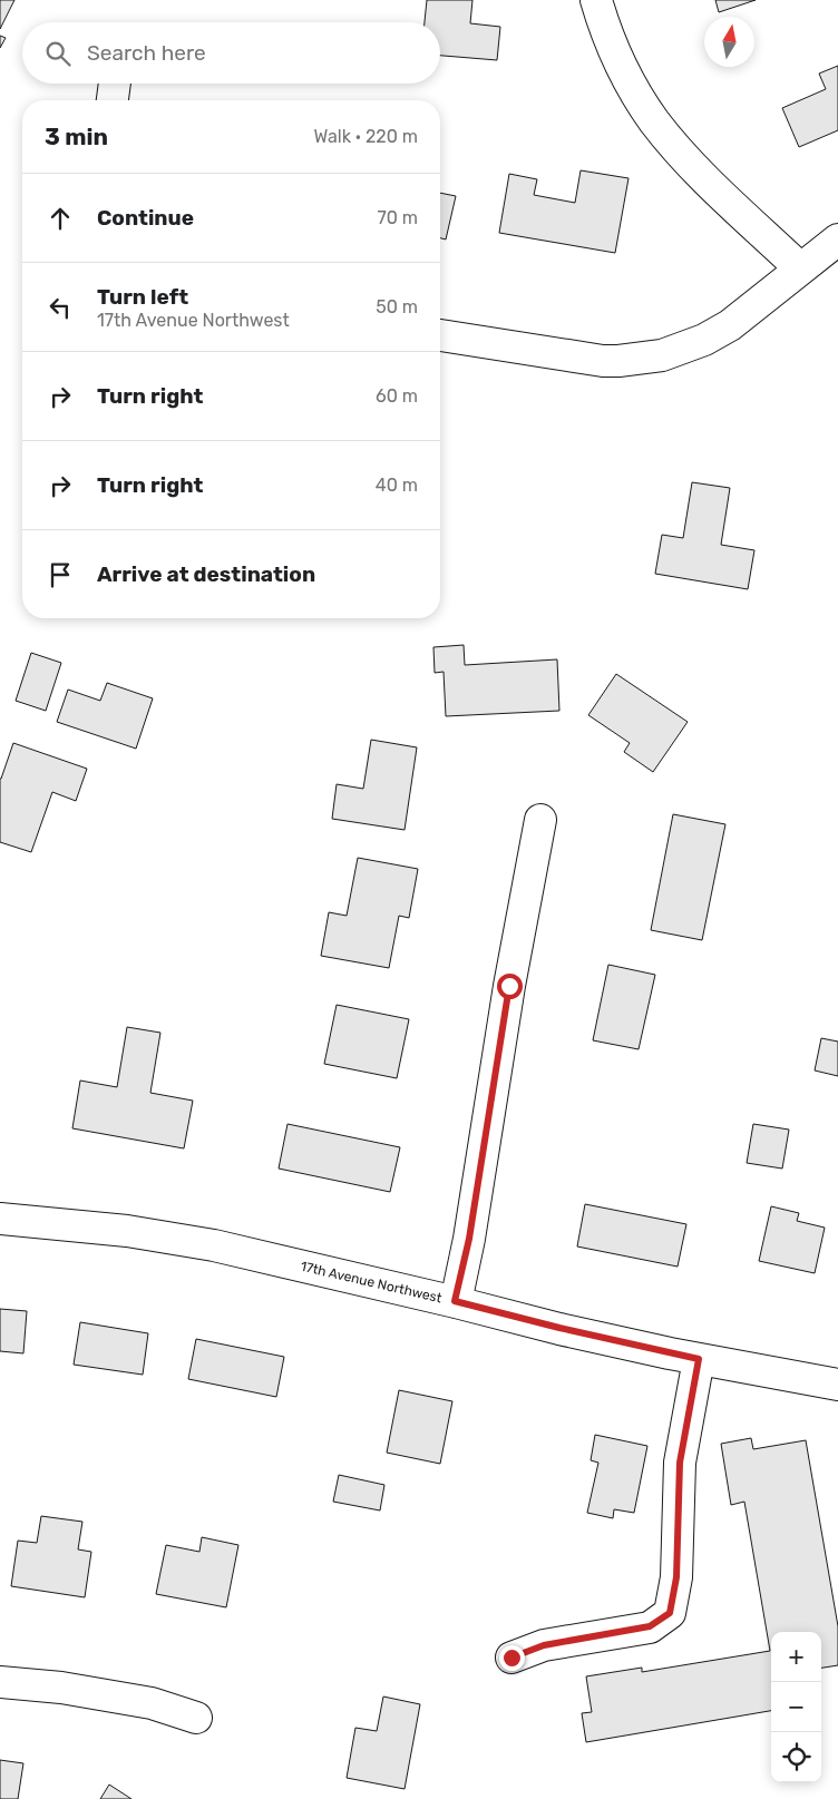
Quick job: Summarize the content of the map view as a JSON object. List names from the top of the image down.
{
  "streets": {
    "street": ["17th Avenue Northwest"]
  },
  "north": "top",
  "page": {
    "search": "Search here",
    "heading": ["3 min", "Walk · 220 m"],
    "list": [
      ["Continue", "70 m"],
      ["Turn left", "17th Avenue Northwest", "50 m"],
      ["Turn right", "60 m"],
      ["Turn right", "40 m"],
      "Arrive at destination"
    ],
    "map_buttons": ["+", "−"]
  }
}
